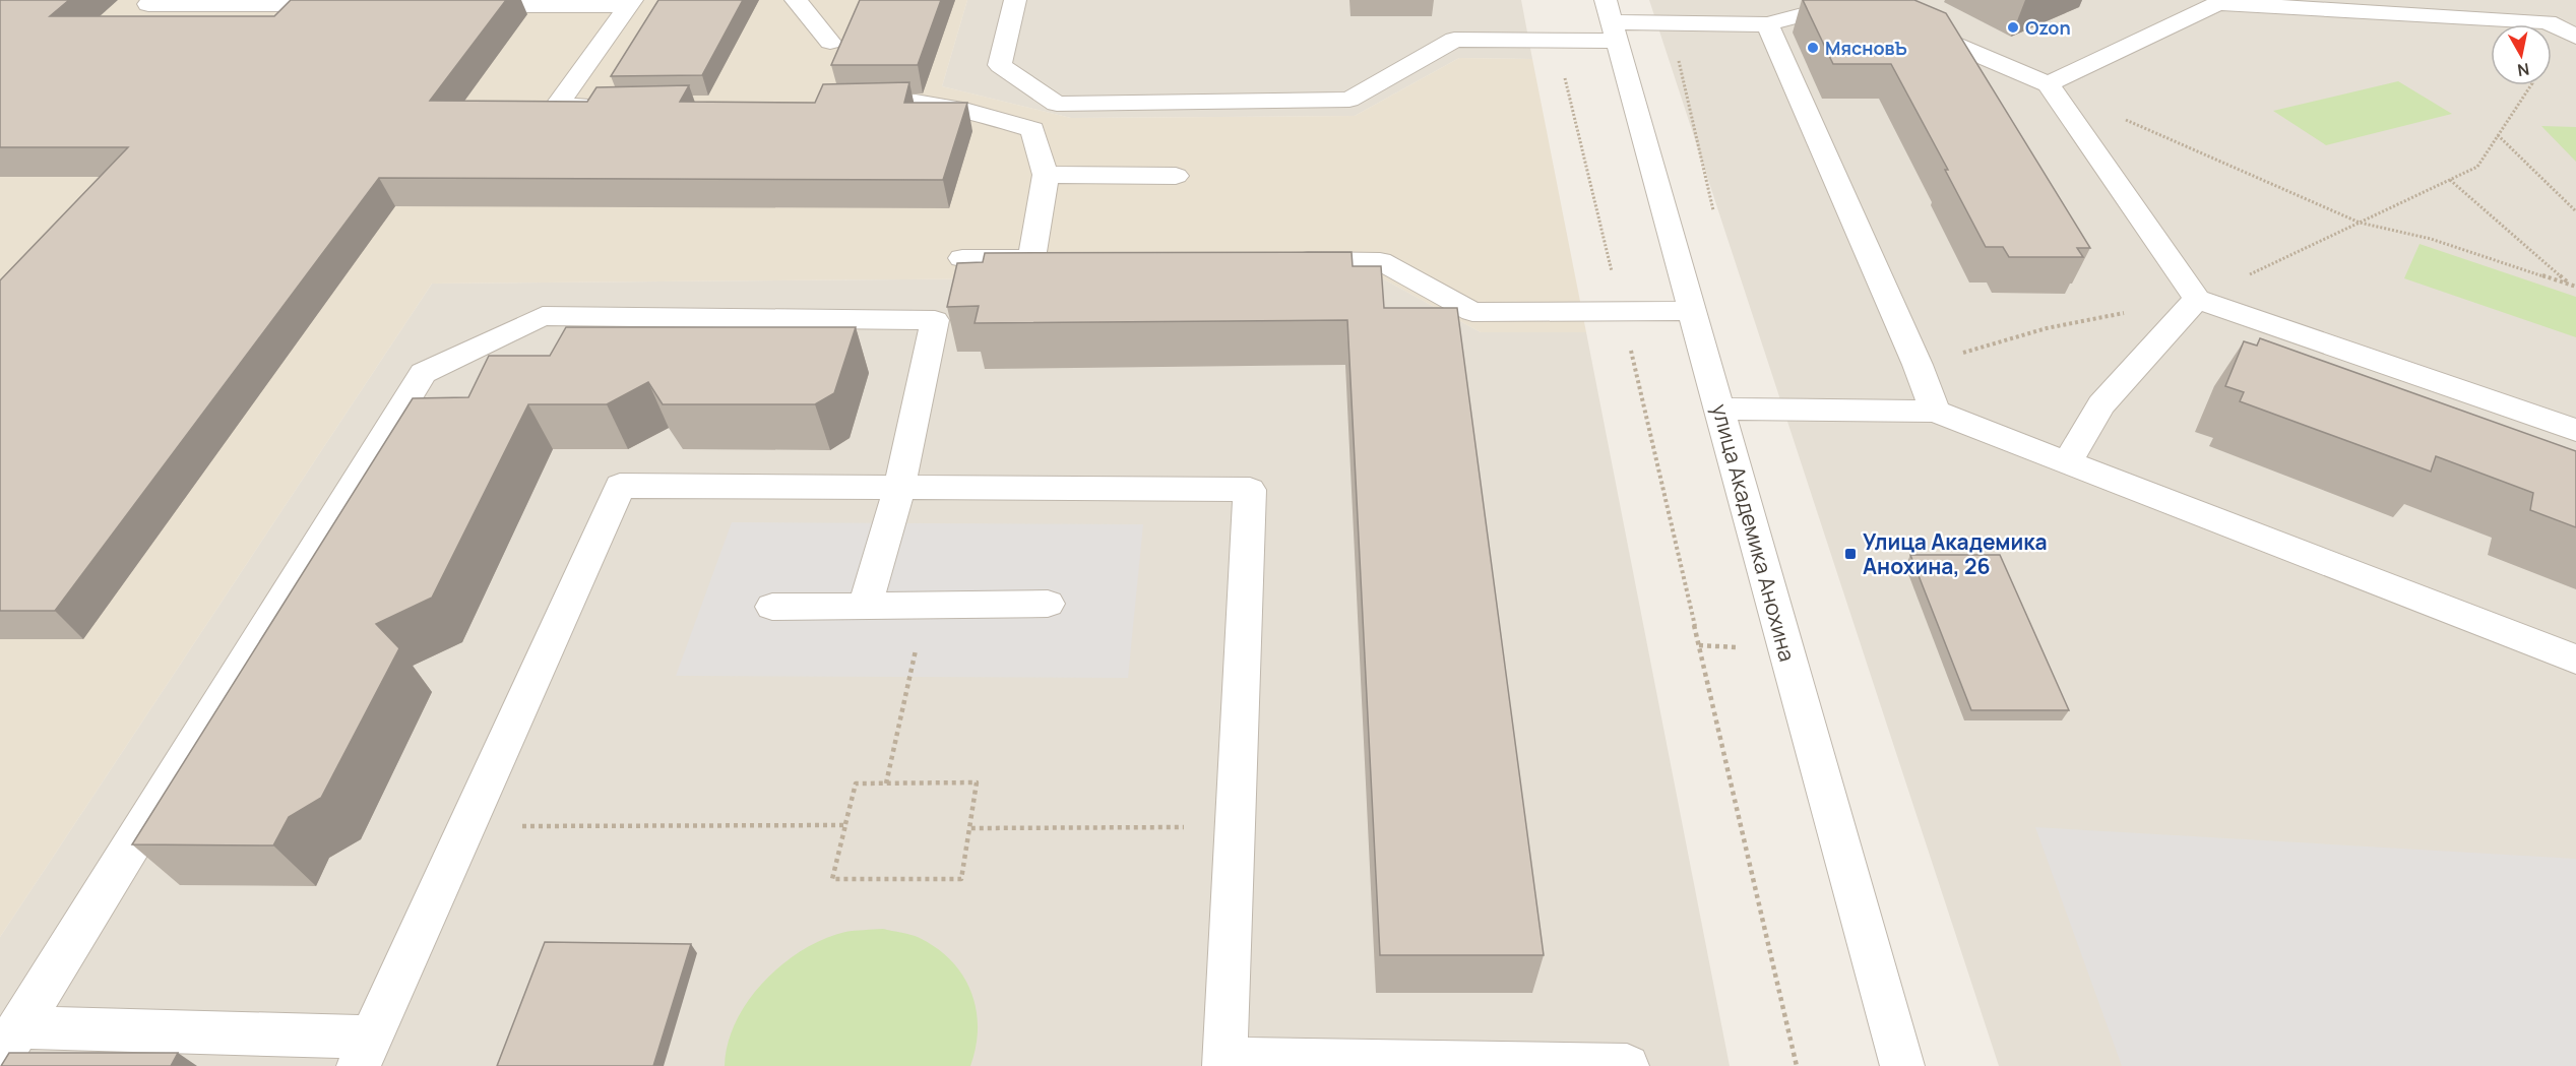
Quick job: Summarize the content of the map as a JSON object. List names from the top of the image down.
{
  "streets": {
    "street": ["улица Академика Анохина"]
  },
  "places": {
    "other": ["Ozon", "МясновЪ"],
    "transit": ["Улица Академика Анохина, 26"]
  },
  "north": "bottom"
}
